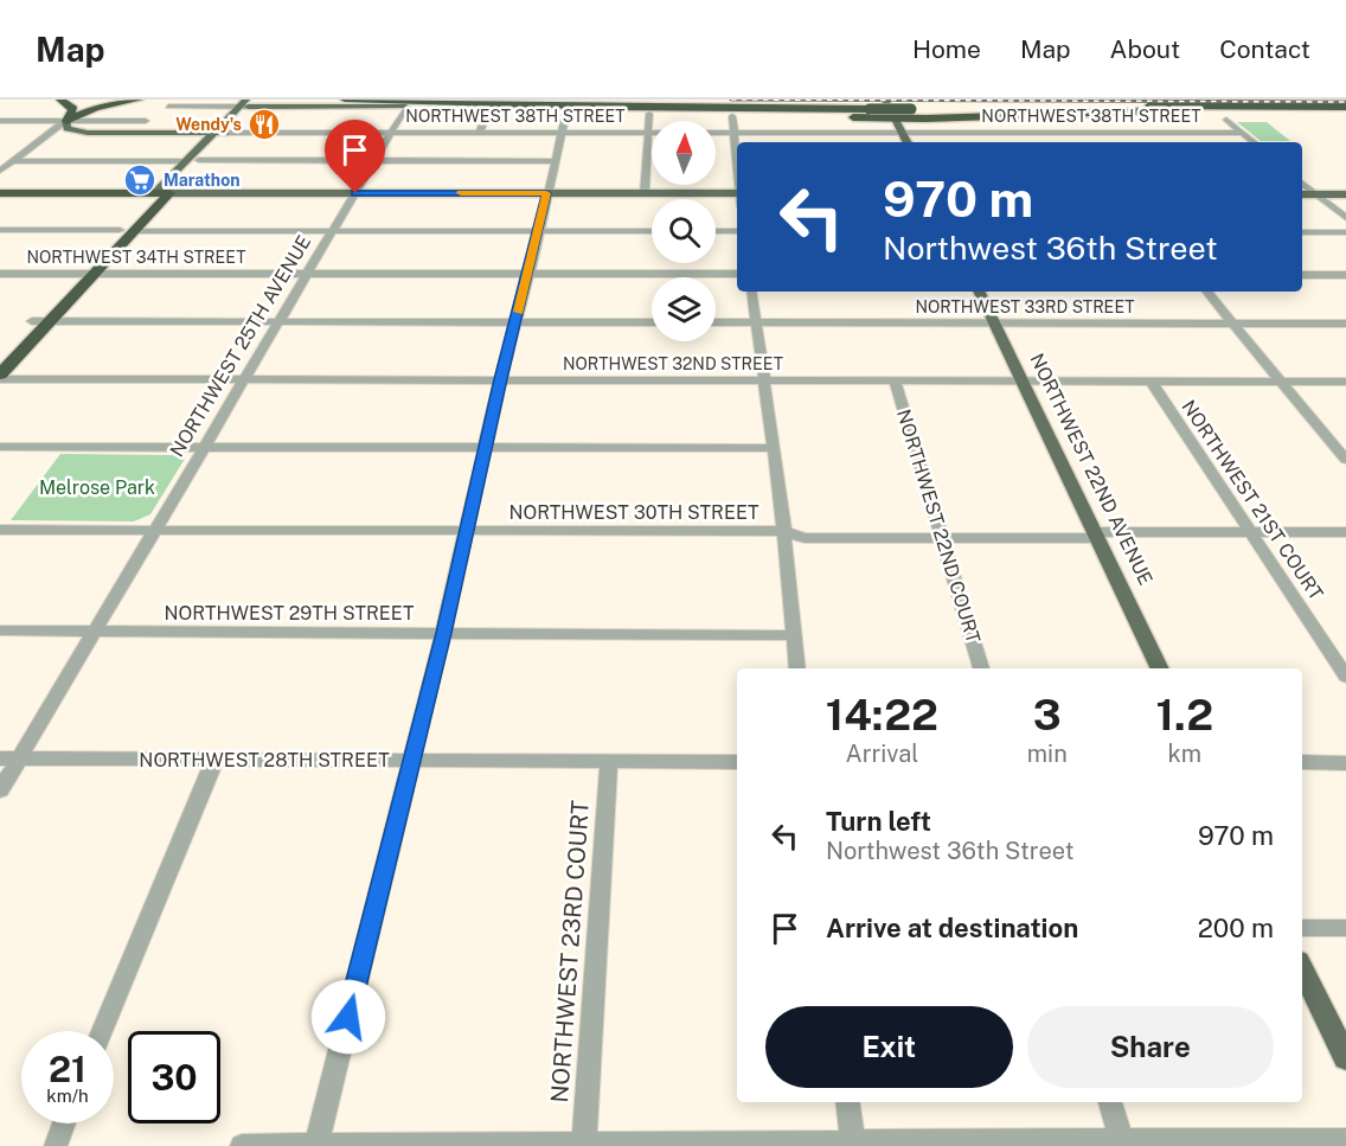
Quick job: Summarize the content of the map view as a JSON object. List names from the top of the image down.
{
  "streets": {
    "main road": ["NORTHWEST 38TH STREET", "NORTHWEST 22ND AVENUE"],
    "street": [
      "NORTHWEST 34TH STREET",
      "NORTHWEST 33RD STREET",
      "NORTHWEST 25TH AVENUE",
      "NORTHWEST 32ND STREET",
      "NORTHWEST 21ST COURT",
      "NORTHWEST 30TH STREET",
      "NORTHWEST 22ND COURT",
      "NORTHWEST 29TH STREET",
      "NORTHWEST 28TH STREET",
      "NORTHWEST 23RD COURT"
    ]
  },
  "crossings": [
    ["NORTHWEST 38TH STREET", "NORTHWEST 25TH AVENUE"],
    ["NORTHWEST 34TH STREET", "NORTHWEST 25TH AVENUE"],
    ["NORTHWEST 33RD STREET", "NORTHWEST 22ND AVENUE"],
    ["NORTHWEST 25TH AVENUE", "NORTHWEST 32ND STREET"],
    ["NORTHWEST 25TH AVENUE", "NORTHWEST 30TH STREET"],
    ["NORTHWEST 25TH AVENUE", "NORTHWEST 29TH STREET"],
    ["NORTHWEST 25TH AVENUE", "NORTHWEST 28TH STREET"],
    ["NORTHWEST 32ND STREET", "NORTHWEST 22ND AVENUE"],
    ["NORTHWEST 32ND STREET", "NORTHWEST 21ST COURT"],
    ["NORTHWEST 32ND STREET", "NORTHWEST 22ND COURT"],
    ["NORTHWEST 22ND AVENUE", "NORTHWEST 30TH STREET"],
    ["NORTHWEST 21ST COURT", "NORTHWEST 30TH STREET"],
    ["NORTHWEST 30TH STREET", "NORTHWEST 22ND COURT"],
    ["NORTHWEST 28TH STREET", "NORTHWEST 23RD COURT"]
  ],
  "parks": ["Melrose Park"],
  "places": {
    "restaurant": ["Wendy's"],
    "supermarket": ["Marathon"]
  },
  "north": "top",
  "page": {
    "header": "Map",
    "nav": [
      "Home",
      "Map",
      "About",
      "Contact"
    ],
    "turn": ["970 m", "Northwest 36th Street"],
    "eta": [
      "14:22",
      "Arrival",
      "3",
      "min",
      "1.2",
      "km"
    ],
    "list": [
      {
        "name": "Turn left",
        "note": "Northwest 36th Street",
        "value": "970 m"
      },
      {
        "name": "Arrive at destination",
        "value": "200 m"
      }
    ],
    "buttons": ["Exit", "Share"],
    "speed": "21 km/h",
    "limit": "30"
  }
}
